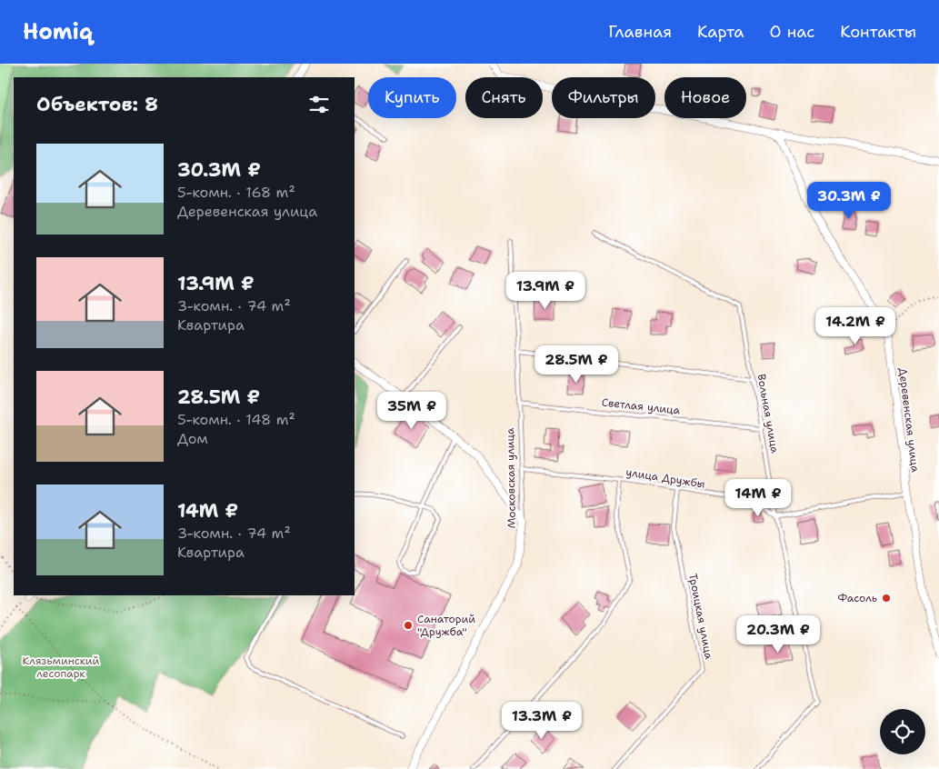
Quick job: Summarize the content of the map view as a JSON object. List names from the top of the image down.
{
  "streets": {
    "street": ["Деревенская улица", "Московская улица"],
    "lane": [
      "Светлая улица",
      "Вольная улица",
      "улица Дружбы",
      "Троицкая улица"
    ]
  },
  "crossings": [
    ["Светлая улица", "Вольная улица"],
    ["Светлая улица", "Московская улица"],
    ["Вольная улица", "улица Дружбы"],
    ["Московская улица", "улица Дружбы"],
    ["улица Дружбы", "Троицкая улица"]
  ],
  "parks": ["Клязьминский лесопарк"],
  "places": ["Фасоль", "Санаторий \"Дружба\""],
  "page": {
    "header": "Homiq",
    "nav": [
      "Главная",
      "Карта",
      "О нас",
      "Контакты"
    ],
    "chip": [
      "Купить",
      "Снять",
      "Фильтры",
      "Новое"
    ],
    "heading": "Объектов: 8",
    "list": [
      {
        "name": "30.3M ₽",
        "note": "5-комн. · 168 m² · Деревенская улица"
      },
      {
        "name": "13.9M ₽",
        "note": "3-комн. · 74 m² · Квартира"
      },
      {
        "name": "28.5M ₽",
        "note": "5-комн. · 148 m² · Дом"
      },
      {
        "name": "14M ₽",
        "note": "3-комн. · 74 m² · Квартира"
      }
    ],
    "price": [
      "30.3M ₽",
      "13.9M ₽",
      "14.2M ₽",
      "28.5M ₽",
      "35M ₽",
      "14M ₽",
      "20.3M ₽",
      "13.3M ₽"
    ]
  }
}
